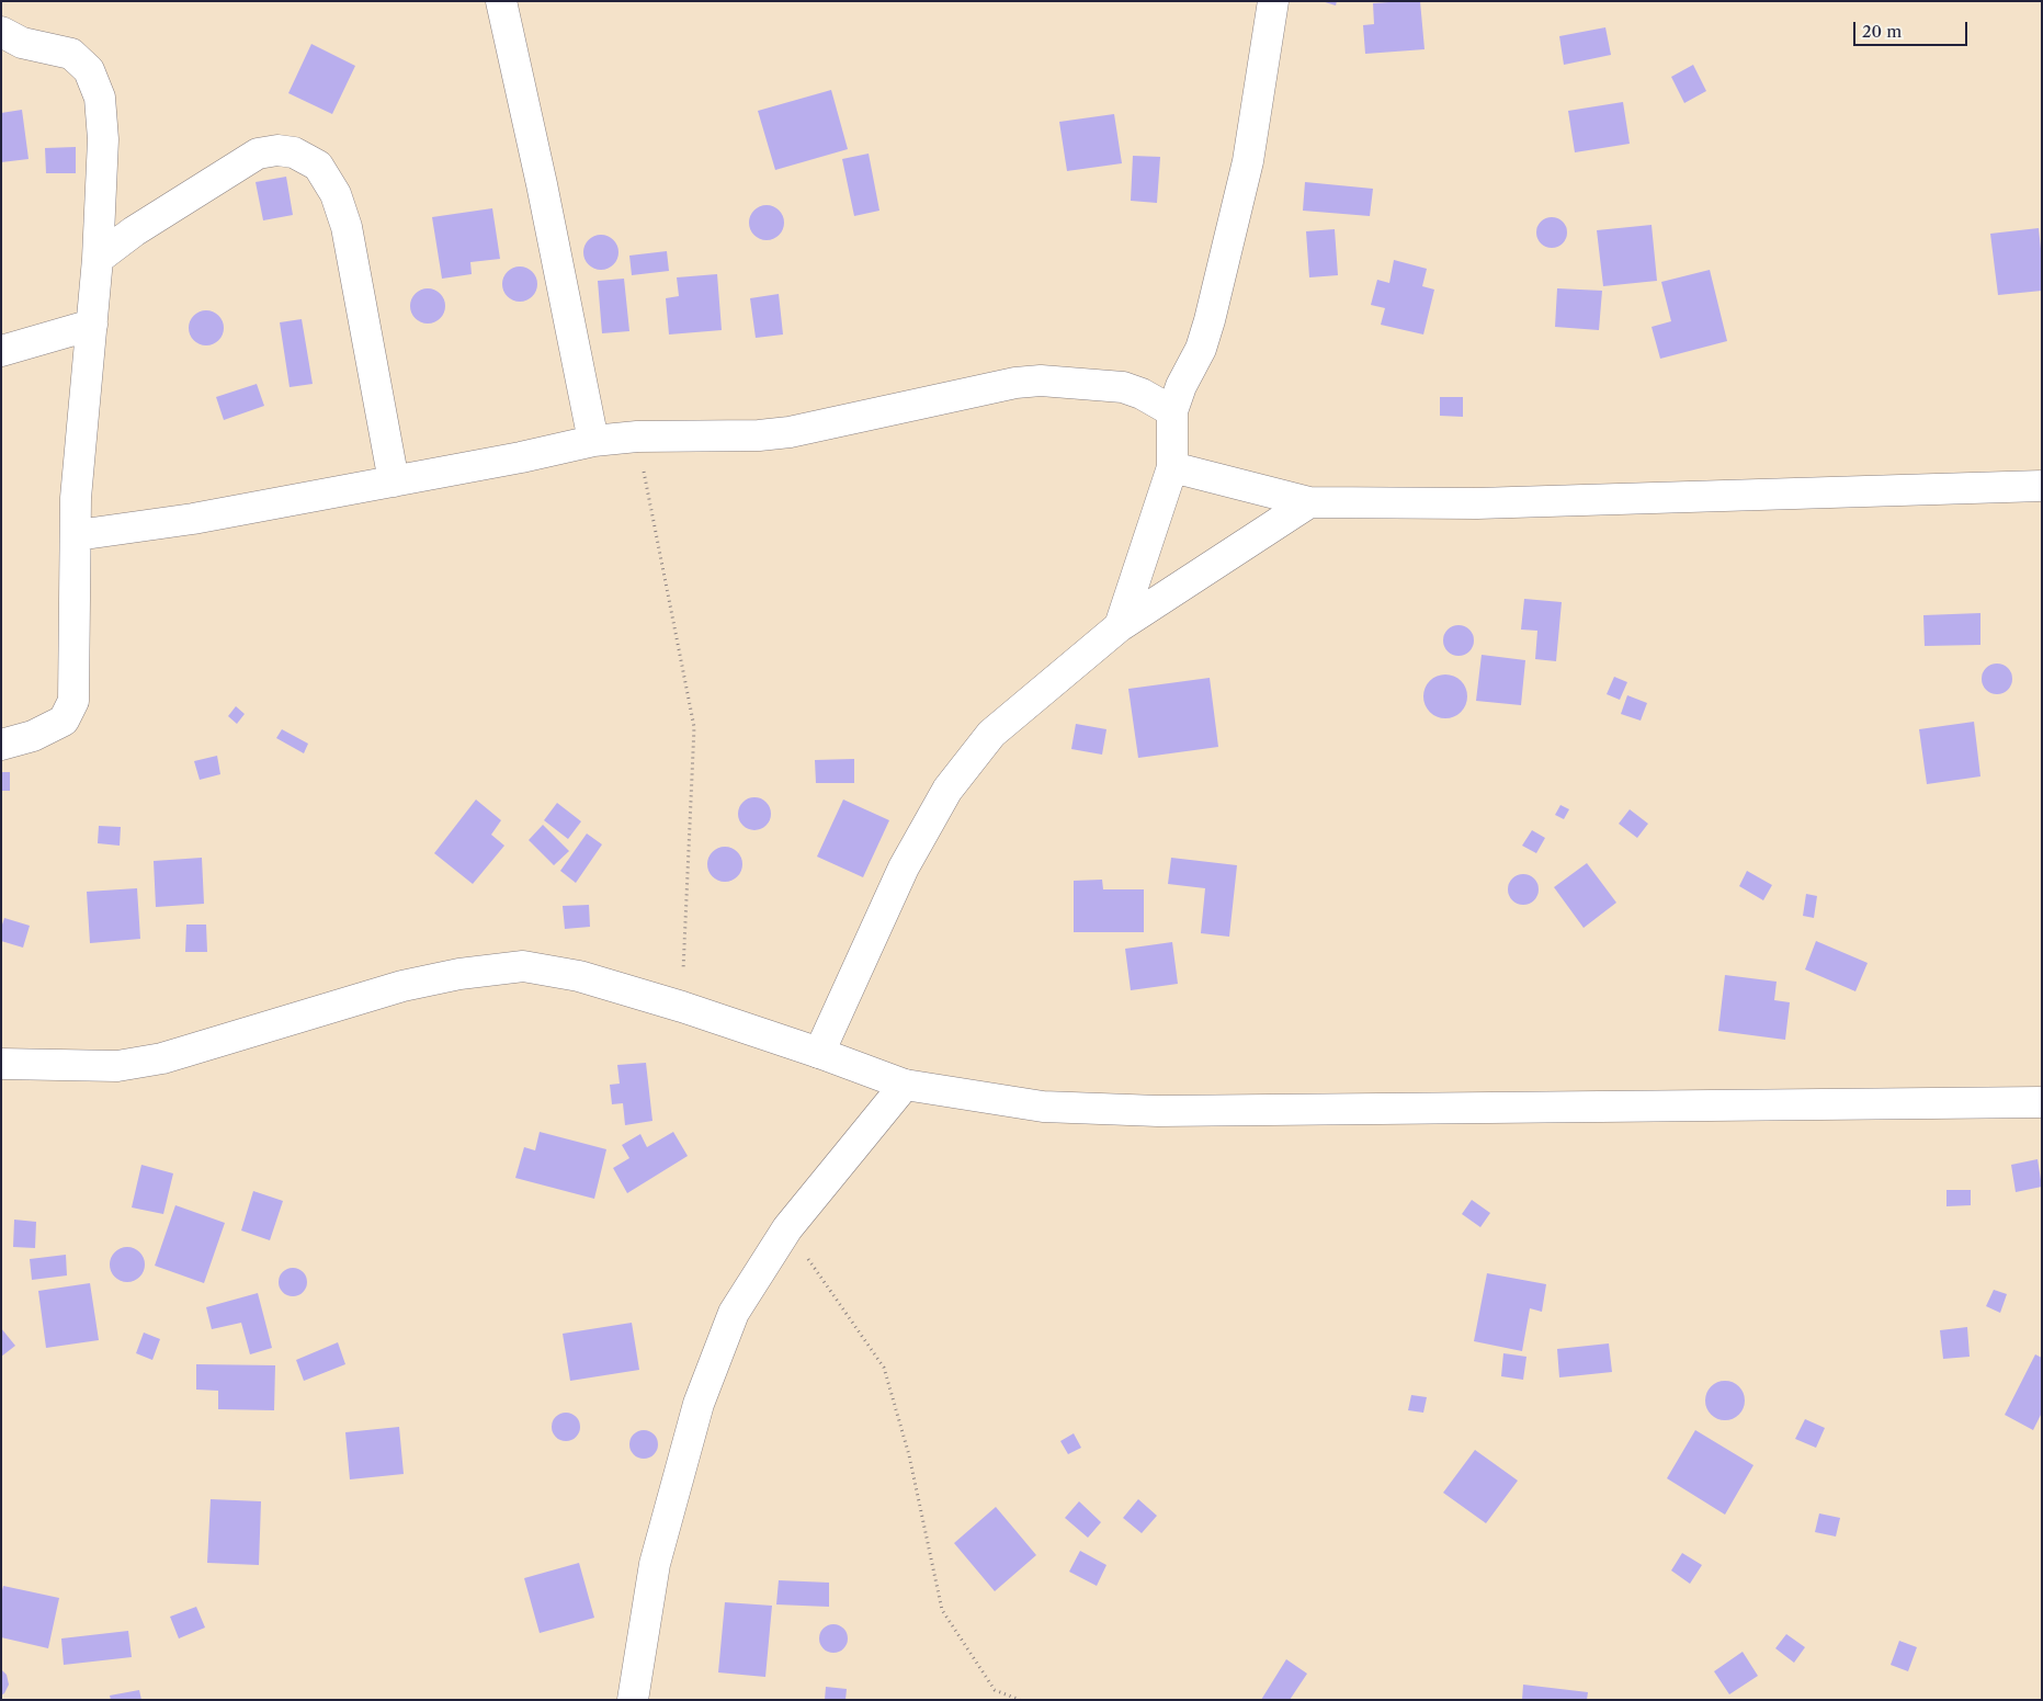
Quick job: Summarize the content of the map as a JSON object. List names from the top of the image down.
{
  "scale_bar": "20 m"
}
